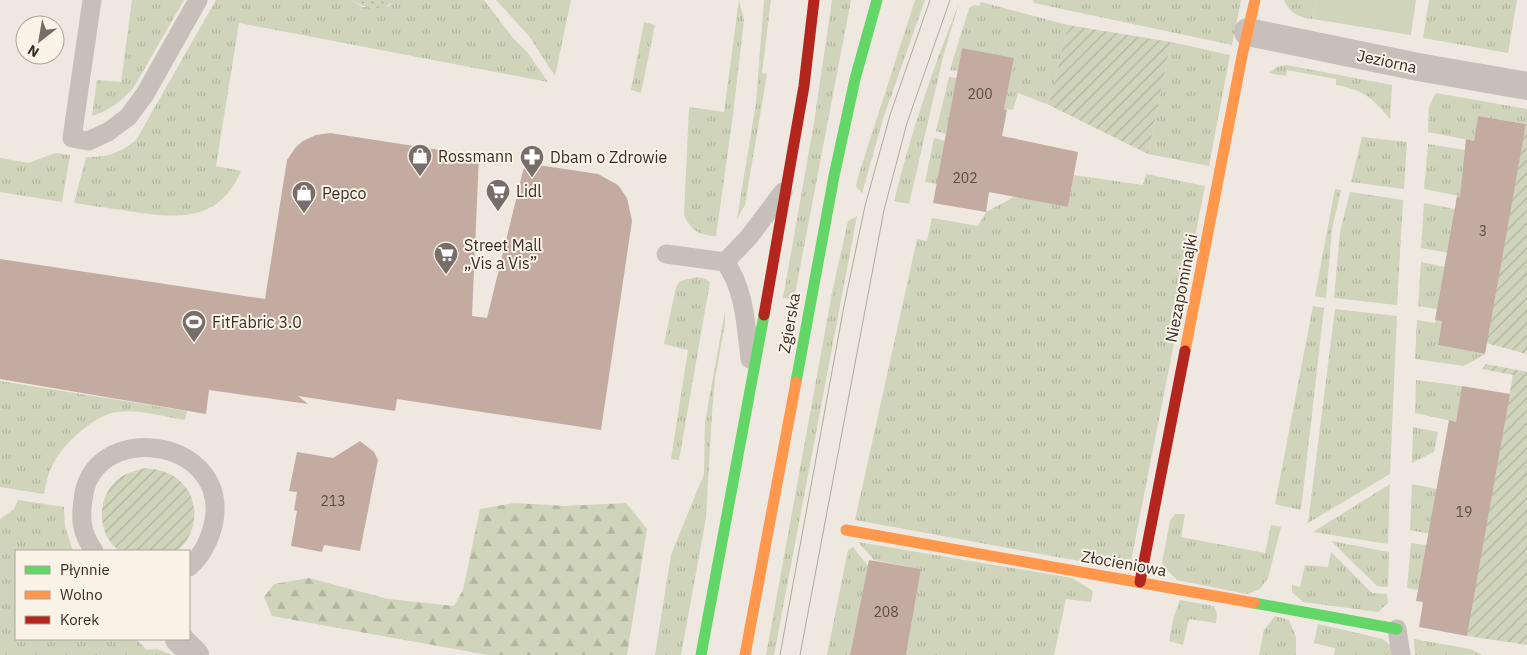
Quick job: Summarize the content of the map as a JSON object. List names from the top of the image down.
{
  "streets": {
    "main road": ["Niezapominajki", "Zgierska", "Złocieniowa"],
    "street": ["Jeziorna"]
  },
  "crossings": [
    ["Jeziorna", "Niezapominajki"],
    ["Niezapominajki", "Złocieniowa"]
  ],
  "places": {
    "shop": ["Rossmann", "Pepco"],
    "pharmacy": ["Dbam o Zdrowie"],
    "supermarket": ["Lidl", "Street Mall „Vis a Vis”"],
    "sports": ["FitFabric 3.0"]
  },
  "house_numbers": [
    "200",
    "202",
    "3",
    "213",
    "19",
    "208"
  ],
  "legend": ["Płynnie", "Wolno", "Korek"],
  "north": "bottom left"
}
